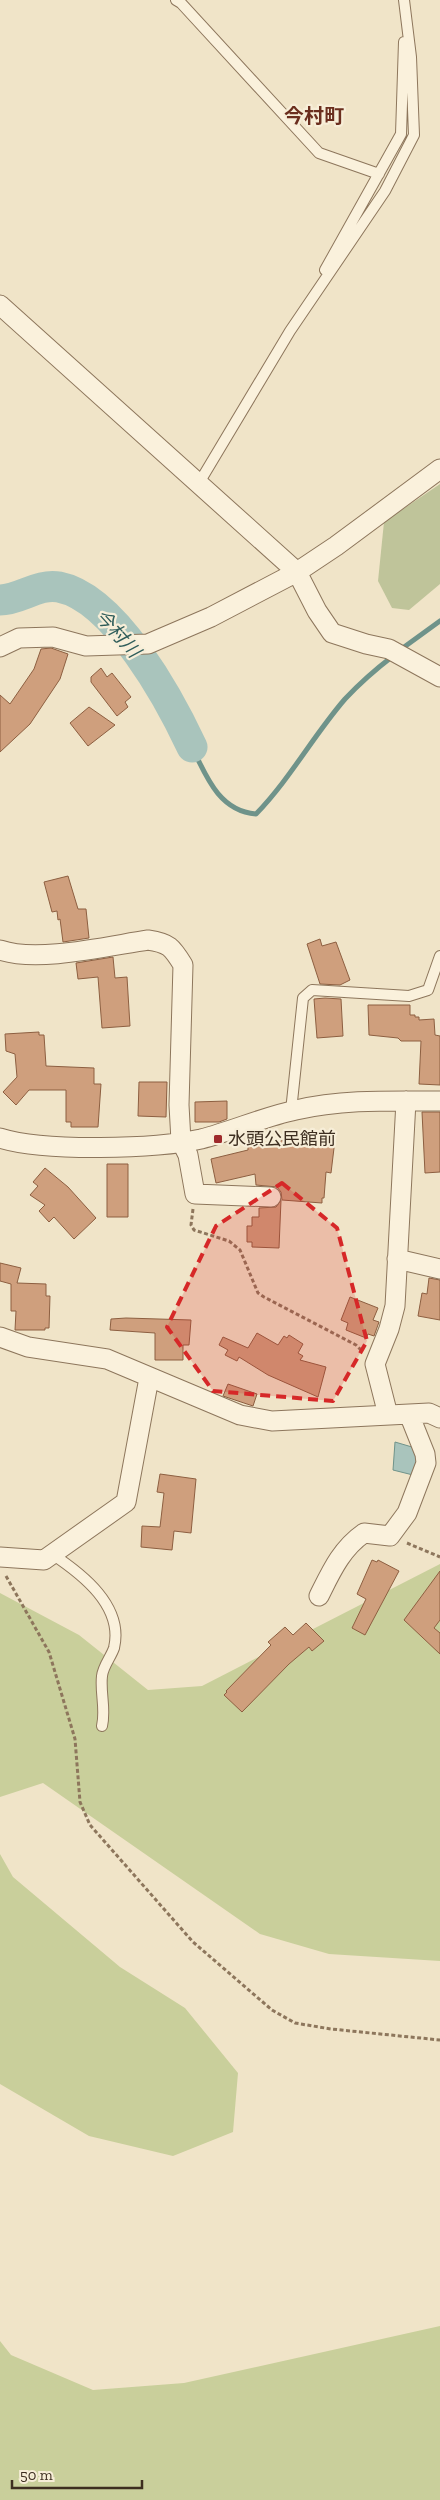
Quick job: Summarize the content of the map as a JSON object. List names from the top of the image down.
{
  "districts": ["今村町"],
  "water": ["今村川"],
  "places": {
    "transit": ["水頭公民館前"]
  },
  "scale_bar": "50 m"
}
